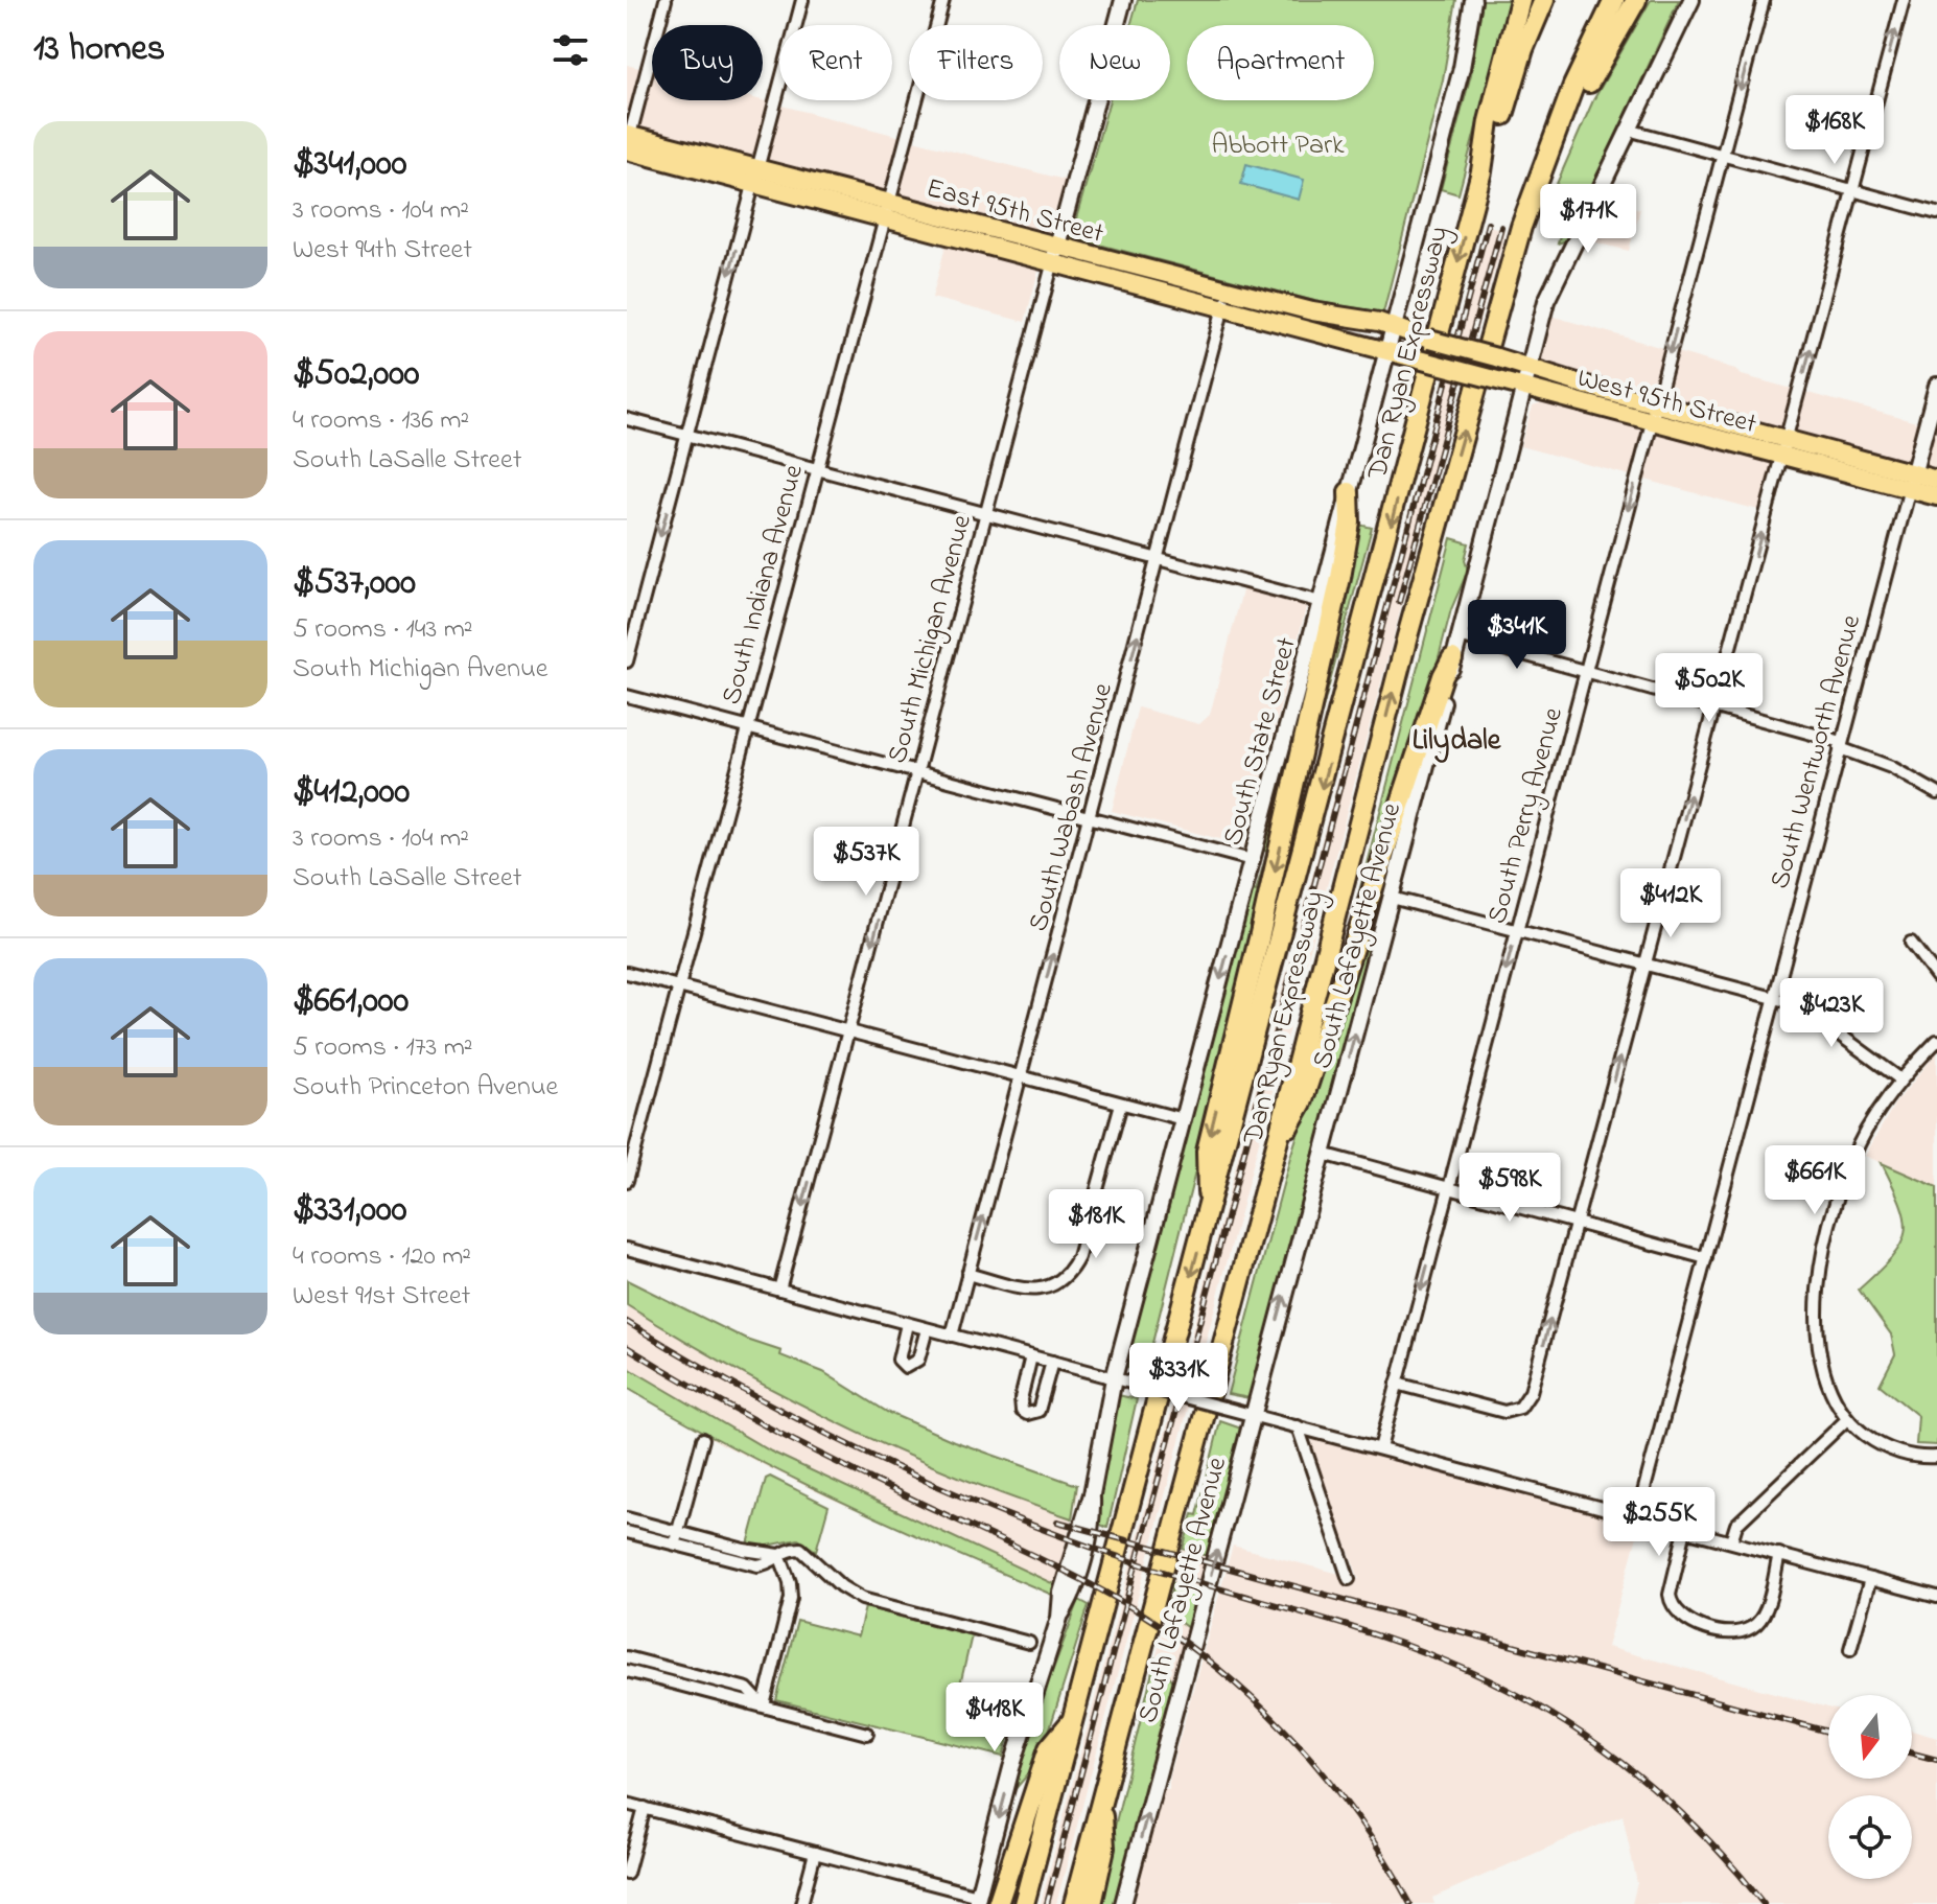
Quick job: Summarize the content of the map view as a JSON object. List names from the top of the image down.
{
  "streets": {
    "highway": ["Dan Ryan Expressway"],
    "main road": [
      "East 95th Street",
      "West 95th Street",
      "South Michigan Avenue",
      "South State Street",
      "South Wentworth Avenue",
      "South Lafayette Avenue"
    ],
    "street": ["South Indiana Avenue", "South Wabash Avenue", "South Perry Avenue"]
  },
  "crossings": [
    ["East 95th Street", "West 95th Street"],
    ["East 95th Street", "South Indiana Avenue"],
    ["East 95th Street", "South Michigan Avenue"],
    ["East 95th Street", "South State Street"],
    ["East 95th Street", "South Wabash Avenue"],
    ["West 95th Street", "South State Street"],
    ["West 95th Street", "South Wentworth Avenue"],
    ["West 95th Street", "South Perry Avenue"],
    ["West 95th Street", "South Lafayette Avenue"]
  ],
  "one_way": [
    "South Michigan Avenue",
    "South State Street",
    "South Wabash Avenue",
    "South Perry Avenue",
    "South Lafayette Avenue"
  ],
  "districts": ["Lilydale"],
  "parks": ["Abbott Park"],
  "north": "bottom",
  "page": {
    "heading": "13 homes",
    "chip": [
      "Buy",
      "Rent",
      "Filters",
      "New",
      "Apartment"
    ],
    "price": [
      "$168K",
      "$171K",
      "$341K",
      "$502K",
      "$537K",
      "$412K",
      "$423K",
      "$661K",
      "$598K",
      "$181K",
      "$331K",
      "$255K",
      "$418K"
    ],
    "list": [
      {
        "name": "$341,000",
        "note": "3 rooms · 104 m² · West 94th Street"
      },
      {
        "name": "$502,000",
        "note": "4 rooms · 136 m² · South LaSalle Street"
      },
      {
        "name": "$537,000",
        "note": "5 rooms · 143 m² · South Michigan Avenue"
      },
      {
        "name": "$412,000",
        "note": "3 rooms · 104 m² · South LaSalle Street"
      },
      {
        "name": "$661,000",
        "note": "5 rooms · 173 m² · South Princeton Avenue"
      },
      {
        "name": "$331,000",
        "note": "4 rooms · 120 m² · West 91st Street"
      }
    ]
  }
}
